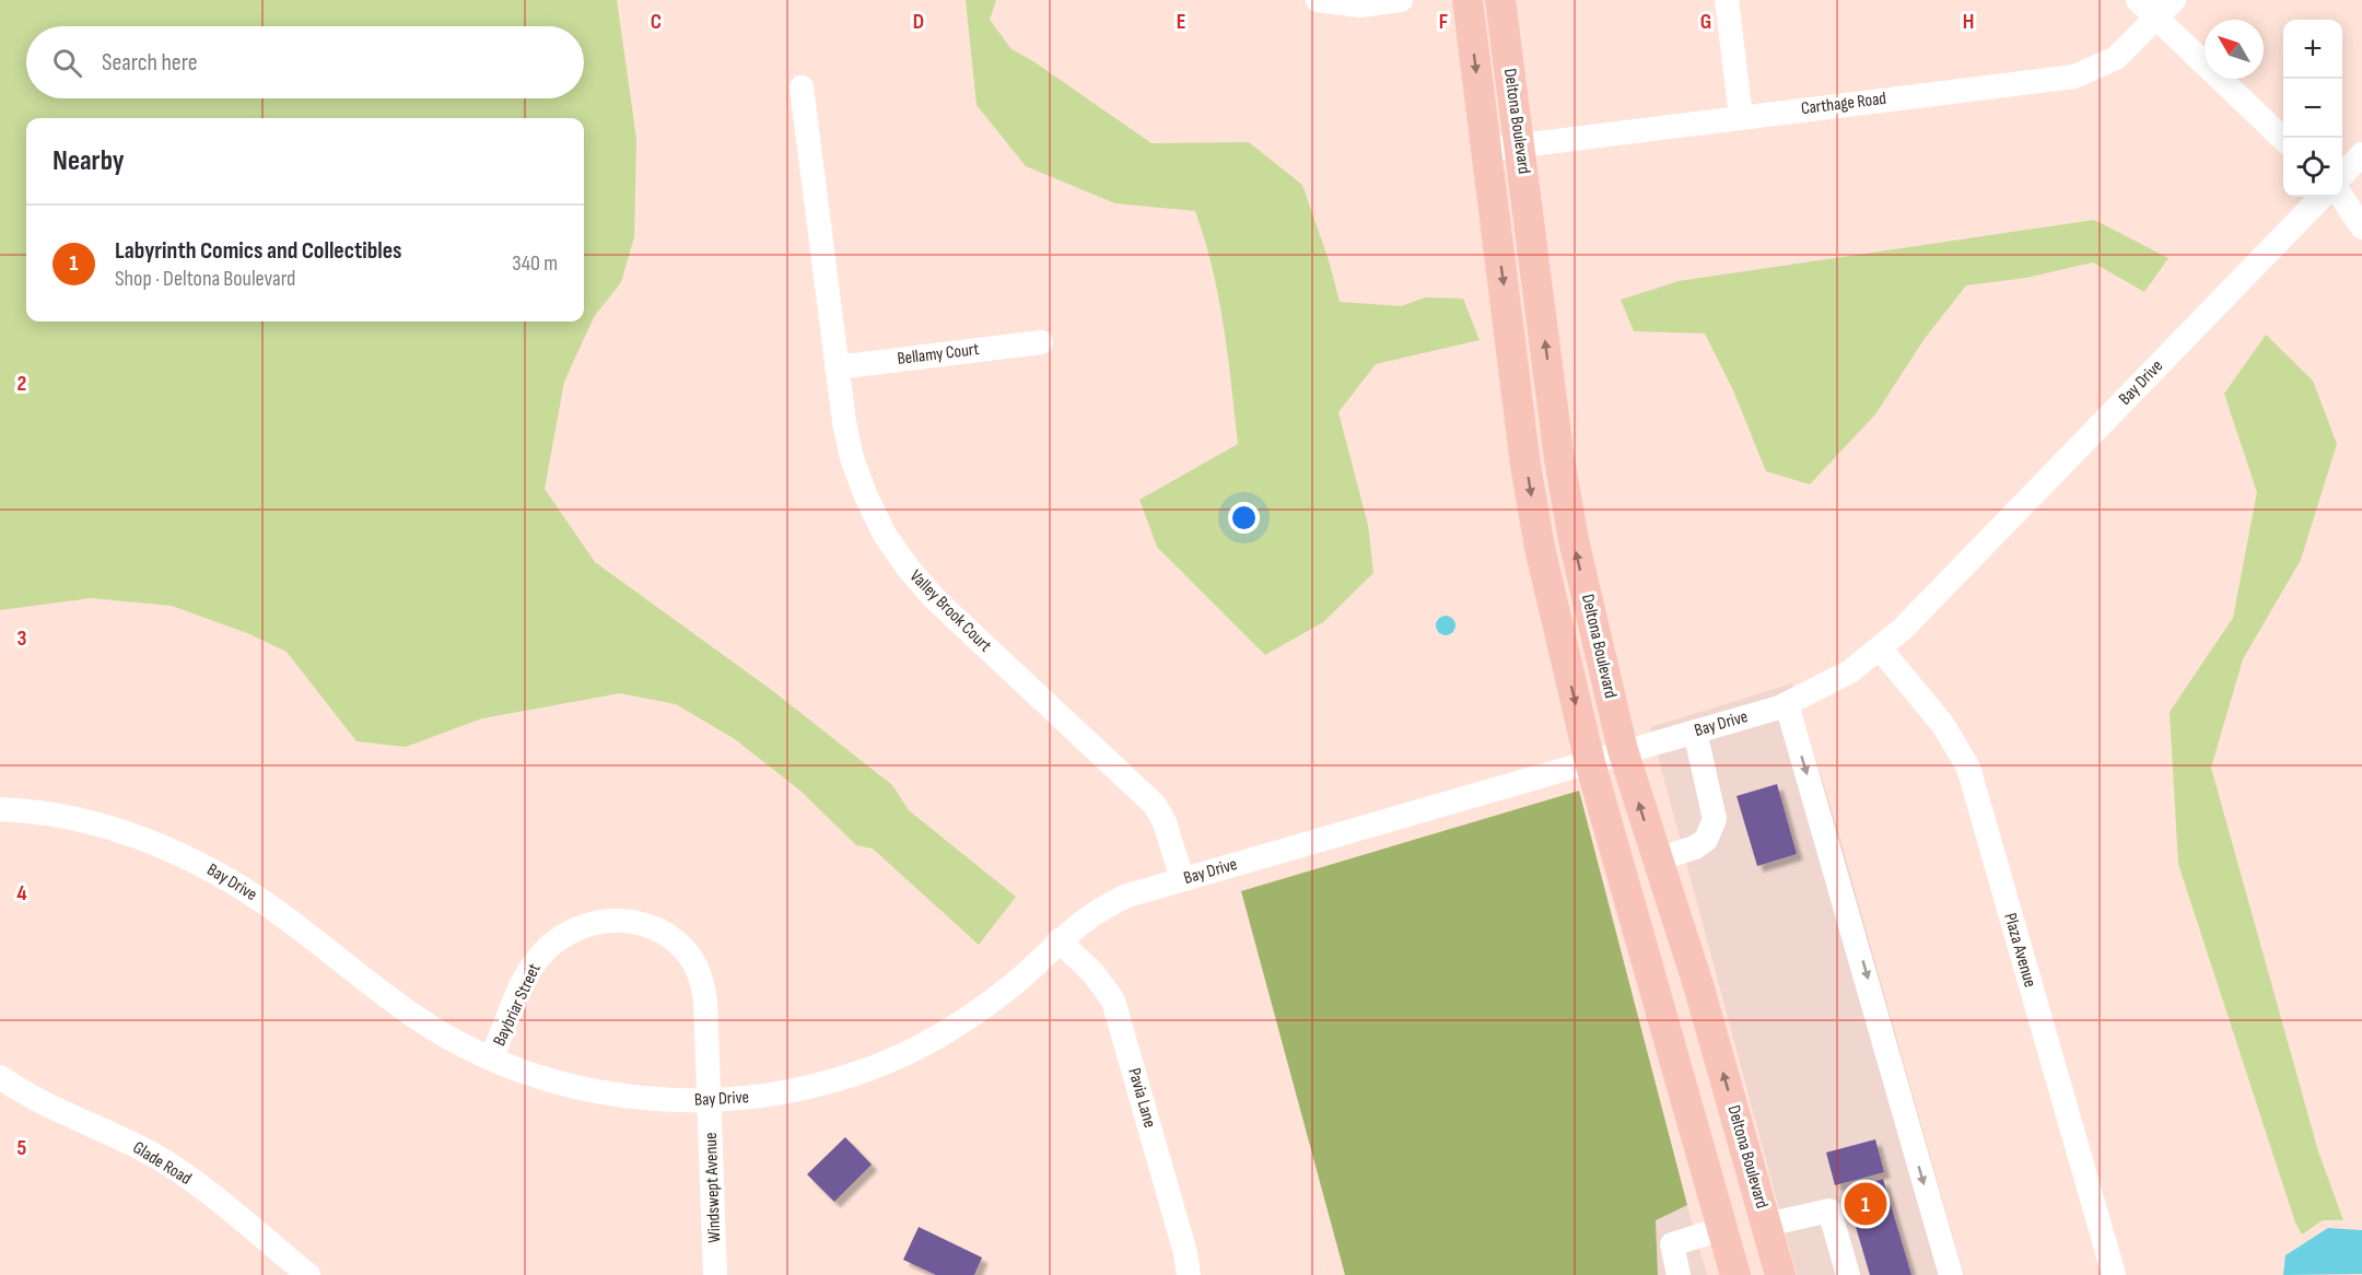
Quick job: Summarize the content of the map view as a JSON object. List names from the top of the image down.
{
  "streets": {
    "main road": ["Deltona Boulevard"],
    "street": [
      "Carthage Road",
      "Bellamy Court",
      "Bay Drive",
      "Valley Brook Court",
      "Plaza Avenue",
      "Baybriar Street",
      "Pavia Lane",
      "Glade Road",
      "Windswept Avenue"
    ]
  },
  "crossings": [
    ["Carthage Road", "Deltona Boulevard"],
    ["Deltona Boulevard", "Bay Drive"],
    ["Bellamy Court", "Valley Brook Court"],
    ["Bay Drive", "Valley Brook Court"],
    ["Bay Drive", "Plaza Avenue"],
    ["Bay Drive", "Baybriar Street"],
    ["Bay Drive", "Pavia Lane"],
    ["Bay Drive", "Windswept Avenue"],
    ["Baybriar Street", "Windswept Avenue"]
  ],
  "north": "top left",
  "page": {
    "map_buttons": ["+", "−"],
    "search": "Search here",
    "heading": "Nearby",
    "list": [
      {
        "mark": "1",
        "name": "Labyrinth Comics and Collectibles",
        "note": "Shop · Deltona Boulevard",
        "value": "340 m"
      }
    ],
    "pins": "1"
  },
  "grid": {
    "columns": [
      "C",
      "D",
      "E",
      "F",
      "G",
      "H"
    ],
    "rows": [
      "2",
      "3",
      "4",
      "5"
    ]
  }
}
